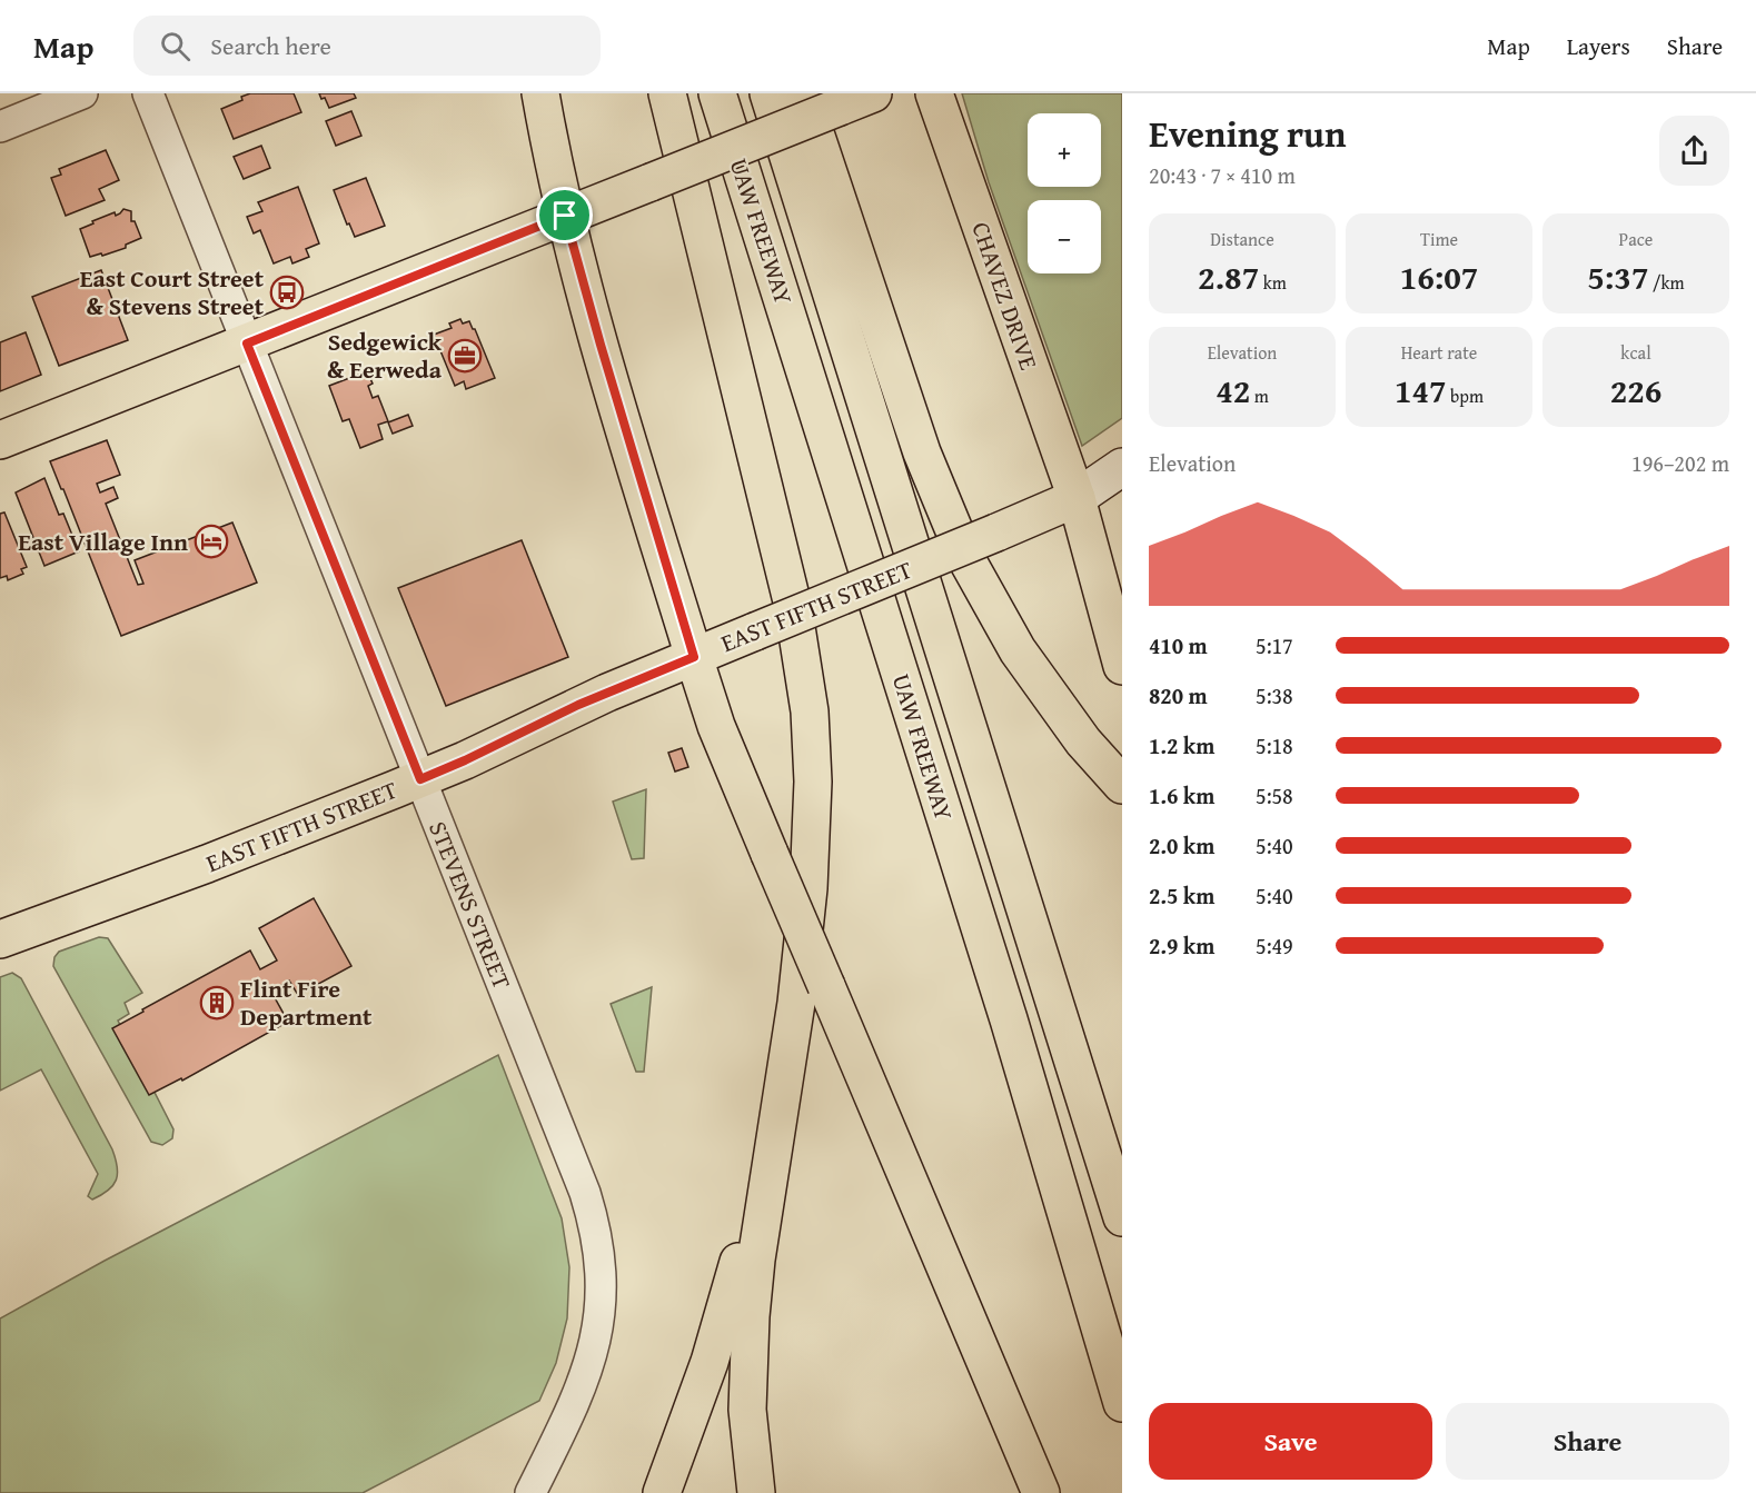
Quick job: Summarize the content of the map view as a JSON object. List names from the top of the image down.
{
  "streets": {
    "main road": ["UAW FREEWAY", "CHAVEZ DRIVE", "EAST FIFTH STREET"],
    "street": ["STEVENS STREET"]
  },
  "crossings": [
    ["CHAVEZ DRIVE", "EAST FIFTH STREET"],
    ["EAST FIFTH STREET", "STEVENS STREET"]
  ],
  "places": {
    "bus stop": ["East Court Street & Stevens Street"],
    "office": ["Sedgewick & Eerweda"],
    "hotel": ["East Village Inn"],
    "building": ["Flint Fire Department"]
  },
  "page": {
    "header": "Map",
    "search": "Search here",
    "nav": ["Map", "Layers", "Share"],
    "heading": ["Evening run", "20:43 · 7 × 410 m"],
    "map_buttons": ["+", "−"],
    "stats": [
      ["Distance", "2.87 km"],
      ["Time", "16:07"],
      ["Pace", "5:37 /km"],
      ["Elevation", "42 m"],
      ["Heart rate", "147 bpm"],
      ["kcal", "226"]
    ],
    "chart": ["Elevation", "196–202 m"],
    "list": [
      {
        "name": "410 m",
        "note": "5:17"
      },
      {
        "name": "820 m",
        "note": "5:38"
      },
      {
        "name": "1.2 km",
        "note": "5:18"
      },
      {
        "name": "1.6 km",
        "note": "5:58"
      },
      {
        "name": "2.0 km",
        "note": "5:40"
      },
      {
        "name": "2.5 km",
        "note": "5:40"
      },
      {
        "name": "2.9 km",
        "note": "5:49"
      }
    ],
    "buttons": ["Save", "Share"]
  }
}
